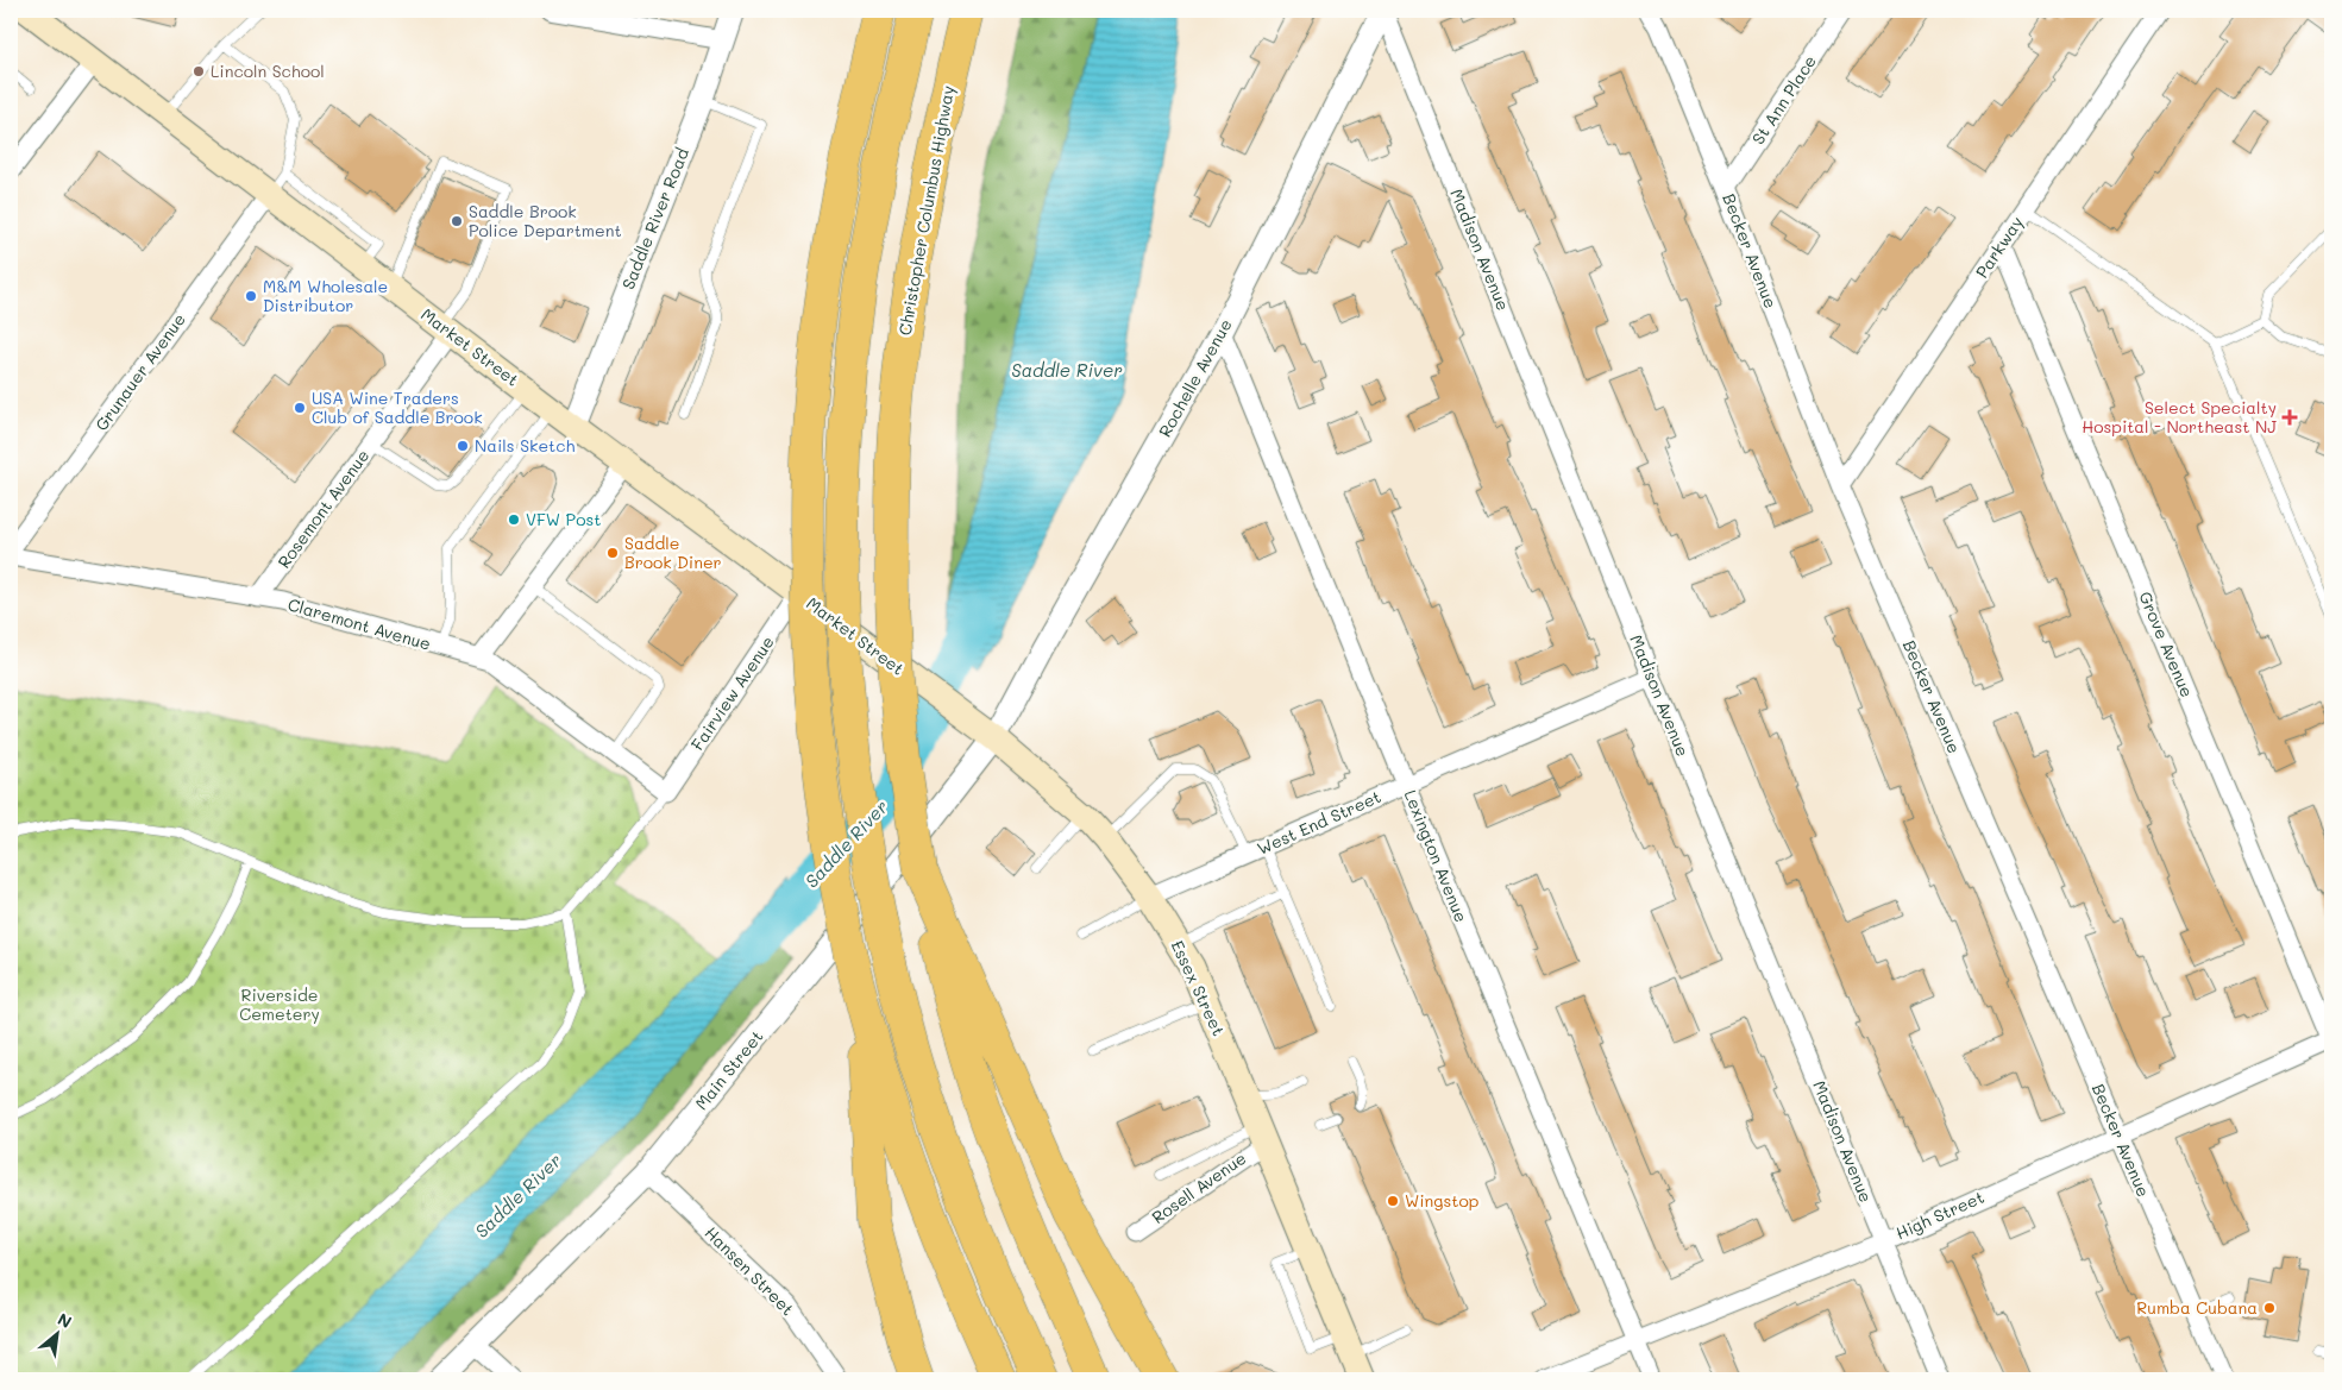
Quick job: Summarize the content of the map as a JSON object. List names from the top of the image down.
{
  "streets": {
    "highway": ["Christopher Columbus Highway"],
    "main road": ["Market Street", "Essex Street"],
    "street": [
      "St Ann Place",
      "Saddle River Road",
      "Parkway",
      "Madison Avenue",
      "Becker Avenue",
      "Grunauer Avenue",
      "Rochelle Avenue",
      "Rosemont Avenue",
      "Claremont Avenue",
      "Grove Avenue",
      "Fairview Avenue",
      "West End Street",
      "Lexington Avenue",
      "Main Street",
      "Rosell Avenue",
      "High Street",
      "Hansen Street"
    ]
  },
  "crossings": [
    ["St Ann Place", "Becker Avenue"],
    ["Saddle River Road", "Market Street"],
    ["Parkway", "Becker Avenue"],
    ["Parkway", "Grove Avenue"],
    ["Madison Avenue", "Rochelle Avenue"],
    ["Madison Avenue", "West End Street"],
    ["Madison Avenue", "High Street"],
    ["Becker Avenue", "High Street"],
    ["Market Street", "Grunauer Avenue"],
    ["Market Street", "Rosemont Avenue"],
    ["Market Street", "Fairview Avenue"],
    ["Market Street", "Essex Street"],
    ["Rochelle Avenue", "Lexington Avenue"],
    ["Rochelle Avenue", "Essex Street"],
    ["Rochelle Avenue", "Main Street"],
    ["Rosemont Avenue", "Claremont Avenue"],
    ["Claremont Avenue", "Fairview Avenue"],
    ["Grove Avenue", "High Street"],
    ["West End Street", "Lexington Avenue"],
    ["West End Street", "Essex Street"],
    ["Lexington Avenue", "High Street"],
    ["Essex Street", "Main Street"],
    ["Essex Street", "Rosell Avenue"],
    ["Main Street", "Hansen Street"]
  ],
  "water": ["Saddle River"],
  "parks": ["Riverside Cemetery"],
  "places": {
    "other": [
      "Lincoln School",
      "Saddle Brook Police Department",
      "M&M Wholesale Distributor",
      "USA Wine Traders Club of Saddle Brook",
      "Nails Sketch",
      "VFW Post",
      "Saddle Brook Diner",
      "Wingstop",
      "Rumba Cubana"
    ],
    "health": ["Select Specialty Hospital - Northeast NJ"]
  },
  "north": "top right"
}
